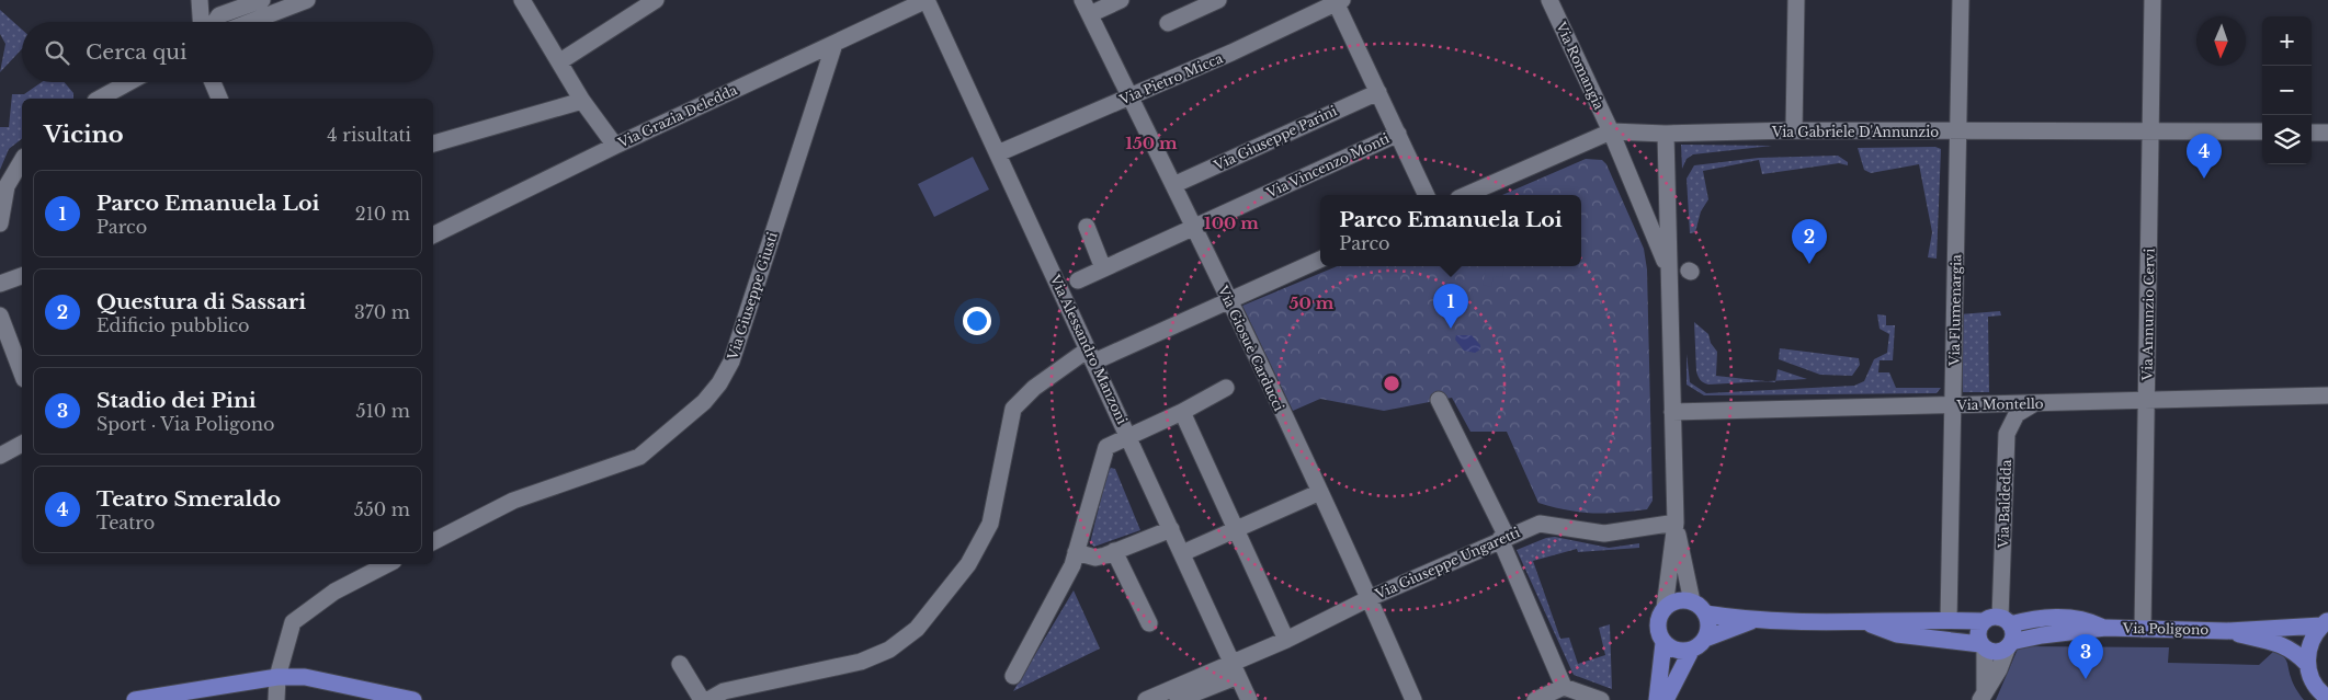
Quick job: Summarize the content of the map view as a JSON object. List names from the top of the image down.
{
  "streets": {
    "main road": ["Via Poligono"],
    "street": [
      "Via Romangia",
      "Via Pietro Micca",
      "Via Grazia Deledda",
      "Via Gabriele D'Annunzio",
      "Via Giuseppe Parini",
      "Via Vincenzo Monti",
      "Via Giuseppe Giusti",
      "Via Flumenargia",
      "Via Annunzio Cervi",
      "Via Giosuè Carducci",
      "Via Alessandro Manzoni",
      "Via Montello",
      "Via Baldedda",
      "Via Giuseppe Ungaretti"
    ]
  },
  "crossings": [
    ["Via Romangia", "Via Gabriele D'Annunzio"],
    ["Via Pietro Micca", "Via Giosuè Carducci"],
    ["Via Pietro Micca", "Via Alessandro Manzoni"],
    ["Via Grazia Deledda", "Via Giuseppe Giusti"],
    ["Via Grazia Deledda", "Via Alessandro Manzoni"],
    ["Via Gabriele D'Annunzio", "Via Flumenargia"],
    ["Via Gabriele D'Annunzio", "Via Annunzio Cervi"],
    ["Via Giuseppe Parini", "Via Giosuè Carducci"],
    ["Via Vincenzo Monti", "Via Giosuè Carducci"],
    ["Via Flumenargia", "Via Montello"],
    ["Via Flumenargia", "Via Poligono"],
    ["Via Annunzio Cervi", "Via Montello"],
    ["Via Annunzio Cervi", "Via Poligono"],
    ["Via Giosuè Carducci", "Via Giuseppe Ungaretti"],
    ["Via Alessandro Manzoni", "Via Giuseppe Ungaretti"],
    ["Via Montello", "Via Baldedda"],
    ["Via Baldedda", "Via Poligono"]
  ],
  "north": "bottom",
  "page": {
    "map_buttons": ["+", "−"],
    "search": "Cerca qui",
    "heading": ["Vicino", "4 risultati"],
    "pins": [
      "4",
      "2",
      "1",
      "3"
    ],
    "list": [
      {
        "mark": "1",
        "name": "Parco Emanuela Loi",
        "note": "Parco",
        "value": "210 m"
      },
      {
        "mark": "2",
        "name": "Questura di Sassari",
        "note": "Edificio pubblico",
        "value": "370 m"
      },
      {
        "mark": "3",
        "name": "Stadio dei Pini",
        "note": "Sport · Via Poligono",
        "value": "510 m"
      },
      {
        "mark": "4",
        "name": "Teatro Smeraldo",
        "note": "Teatro",
        "value": "550 m"
      }
    ],
    "popup": ["Parco Emanuela Loi", "Parco"]
  },
  "rings": ["150 m", "100 m", "50 m"]
}
